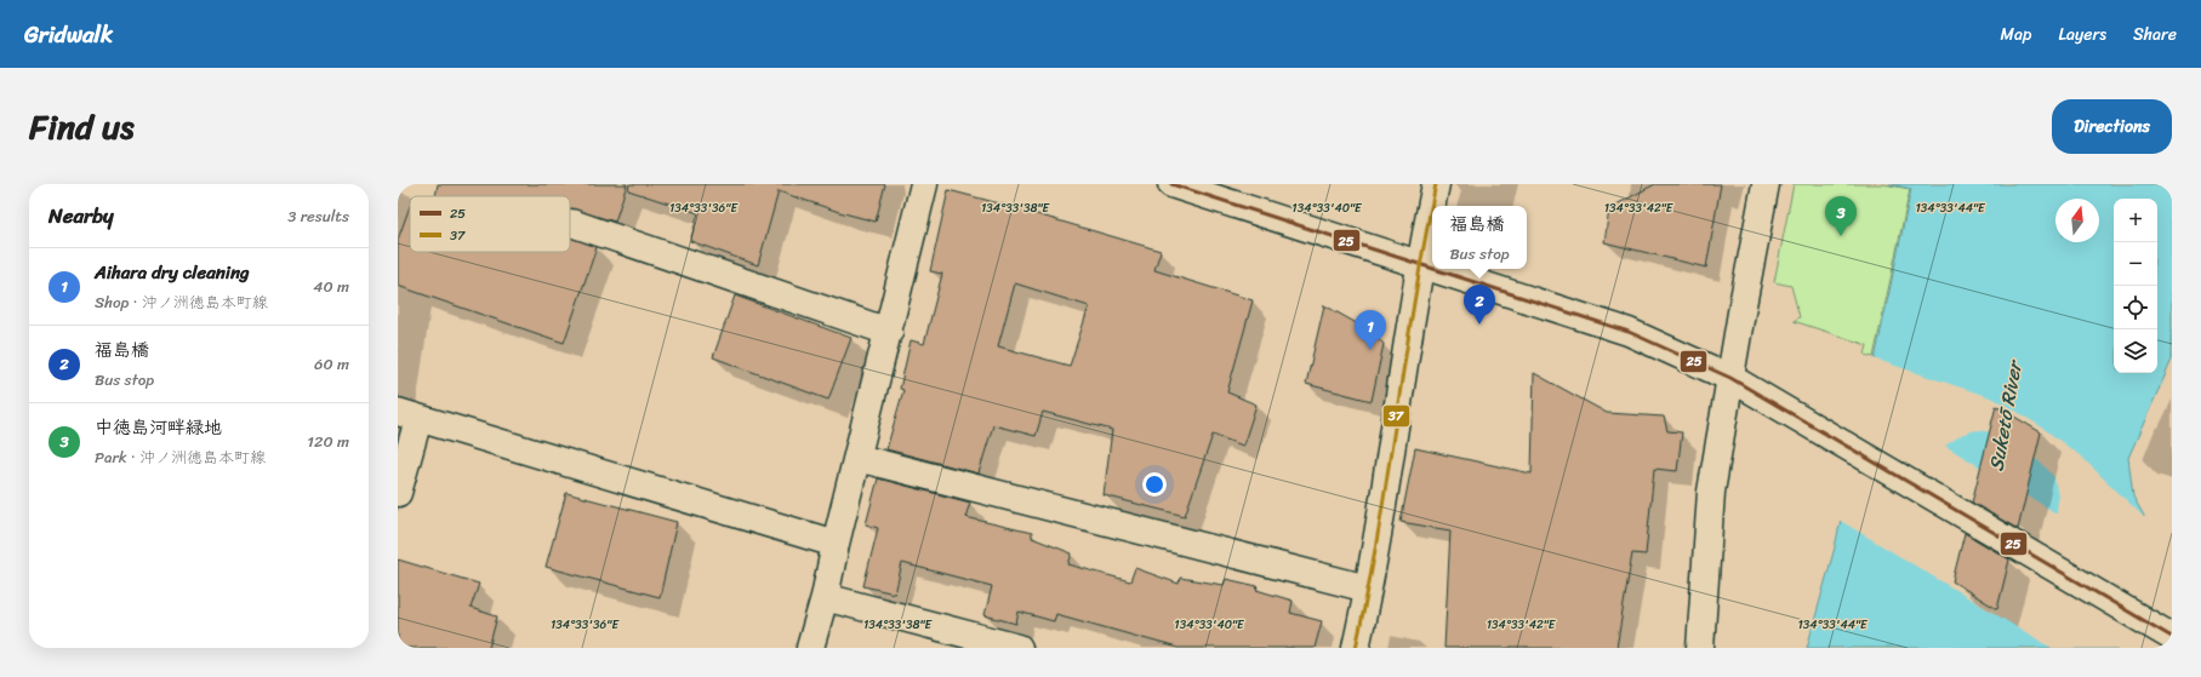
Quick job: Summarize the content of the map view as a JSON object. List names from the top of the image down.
{
  "water": ["Suketō River"],
  "lines": ["transit line 25", "transit line 37"],
  "legend": ["25", "37"],
  "north": "top",
  "page": {
    "header": "Gridwalk",
    "nav": ["Map", "Layers", "Share"],
    "title": "Find us",
    "buttons": "Directions",
    "heading": ["Nearby", "3 results"],
    "pins": ["3", "2", "1"],
    "map_buttons": ["+", "−"],
    "popup": ["福島橋", "Bus stop"],
    "list": [
      {
        "mark": "1",
        "name": "Aihara dry cleaning",
        "note": "Shop · 沖ノ洲徳島本町線",
        "value": "40 m"
      },
      {
        "mark": "2",
        "name": "福島橋",
        "note": "Bus stop",
        "value": "60 m"
      },
      {
        "mark": "3",
        "name": "中徳島河畔緑地",
        "note": "Park · 沖ノ洲徳島本町線",
        "value": "120 m"
      }
    ]
  },
  "coordinates": [
    "134°33'36\"E",
    "134°33'38\"E",
    "134°33'40\"E",
    "134°33'42\"E",
    "134°33'44\"E"
  ]
}
